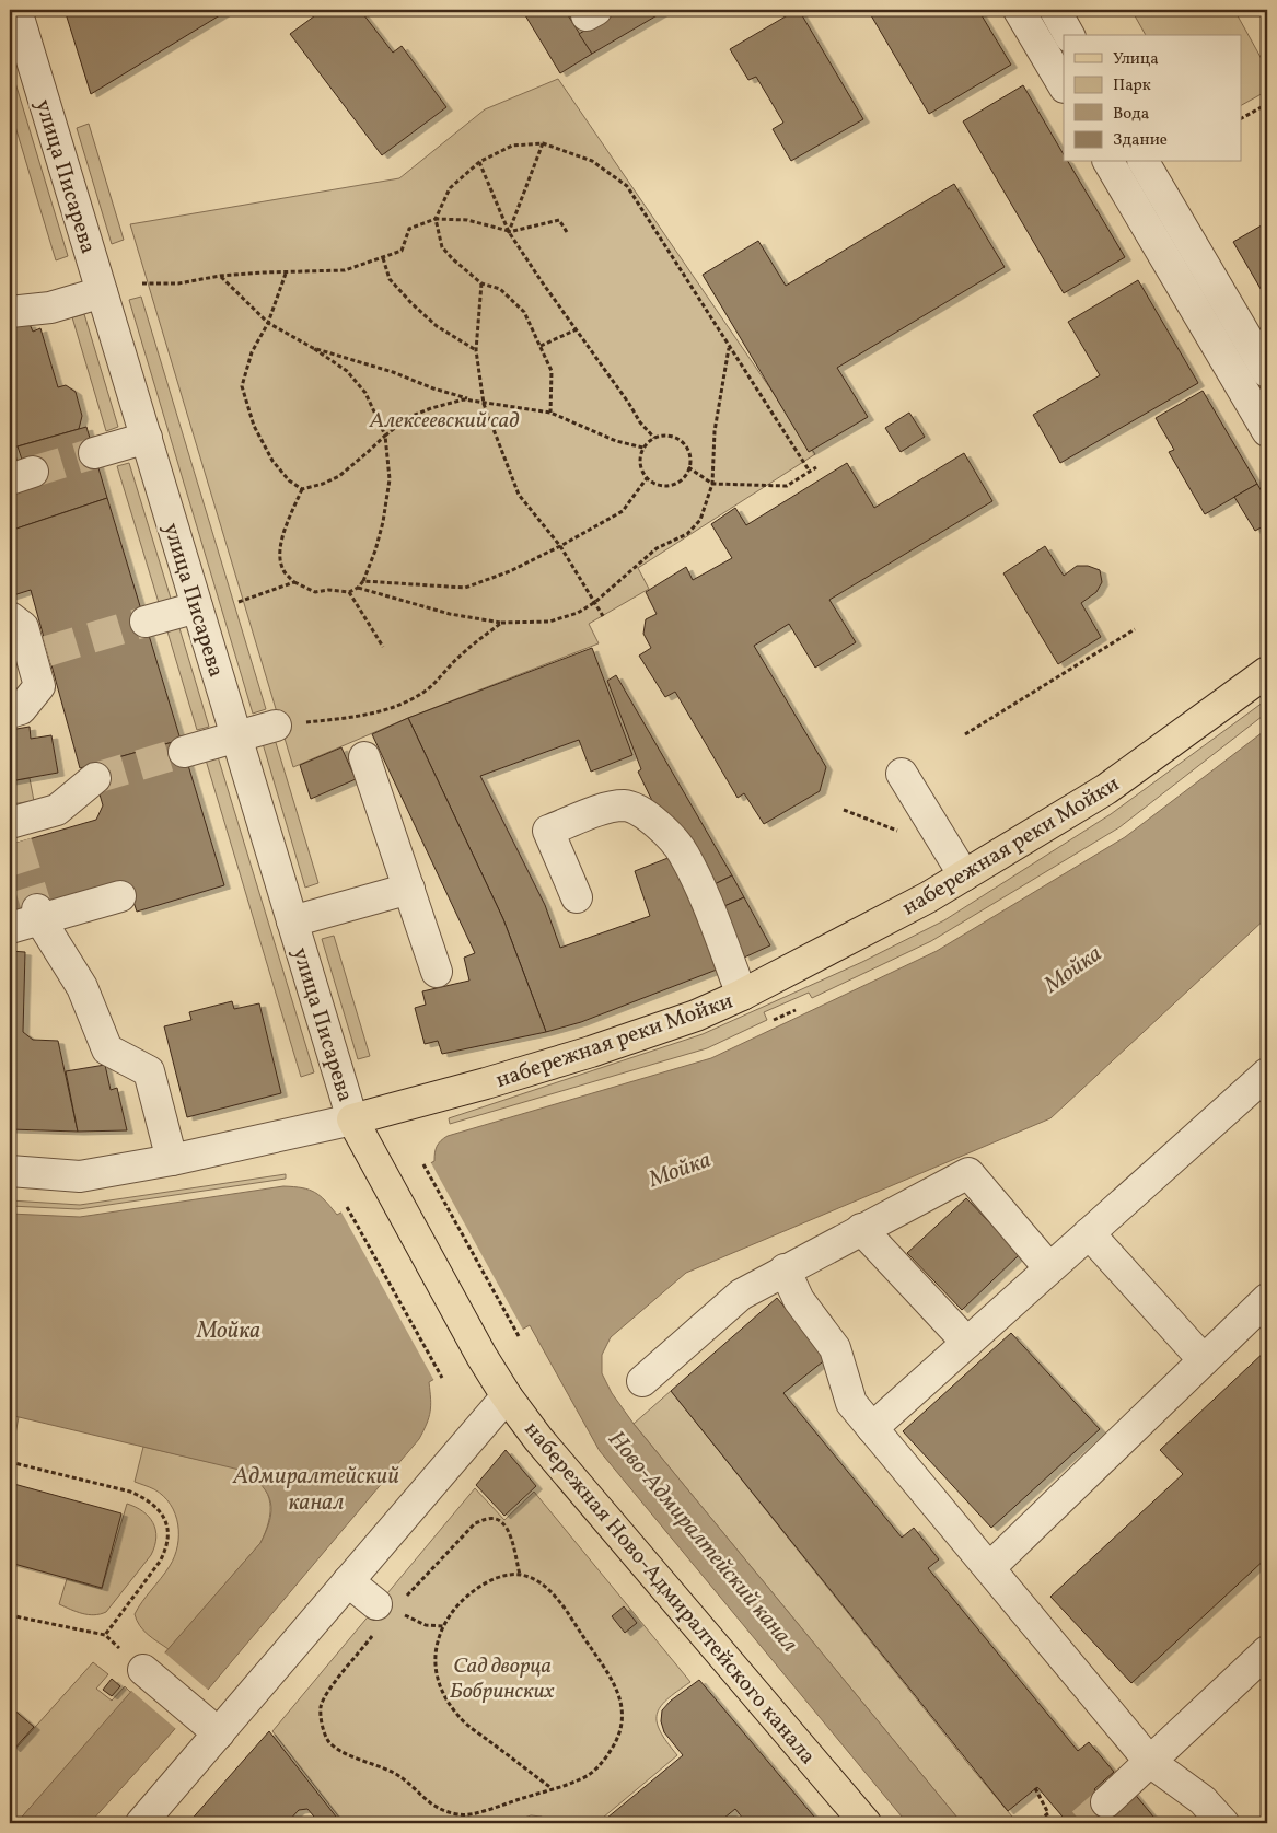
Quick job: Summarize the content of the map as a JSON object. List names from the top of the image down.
{
  "streets": {
    "main road": ["улица Писарева", "набережная реки Мойки", "набережная Ново-Адмиралтейского канала"]
  },
  "crossings": [
    ["улица Писарева", "набережная реки Мойки"],
    ["улица Писарева", "набережная Ново-Адмиралтейского канала"]
  ],
  "water": ["Мойка", "Адмиралтейский канал", "Ново-Адмиралтейский канал"],
  "parks": ["Алексеевский сад", "Сад дворца Бобринских"],
  "legend": [
    "Улица",
    "Парк",
    "Вода",
    "Здание"
  ]
}
